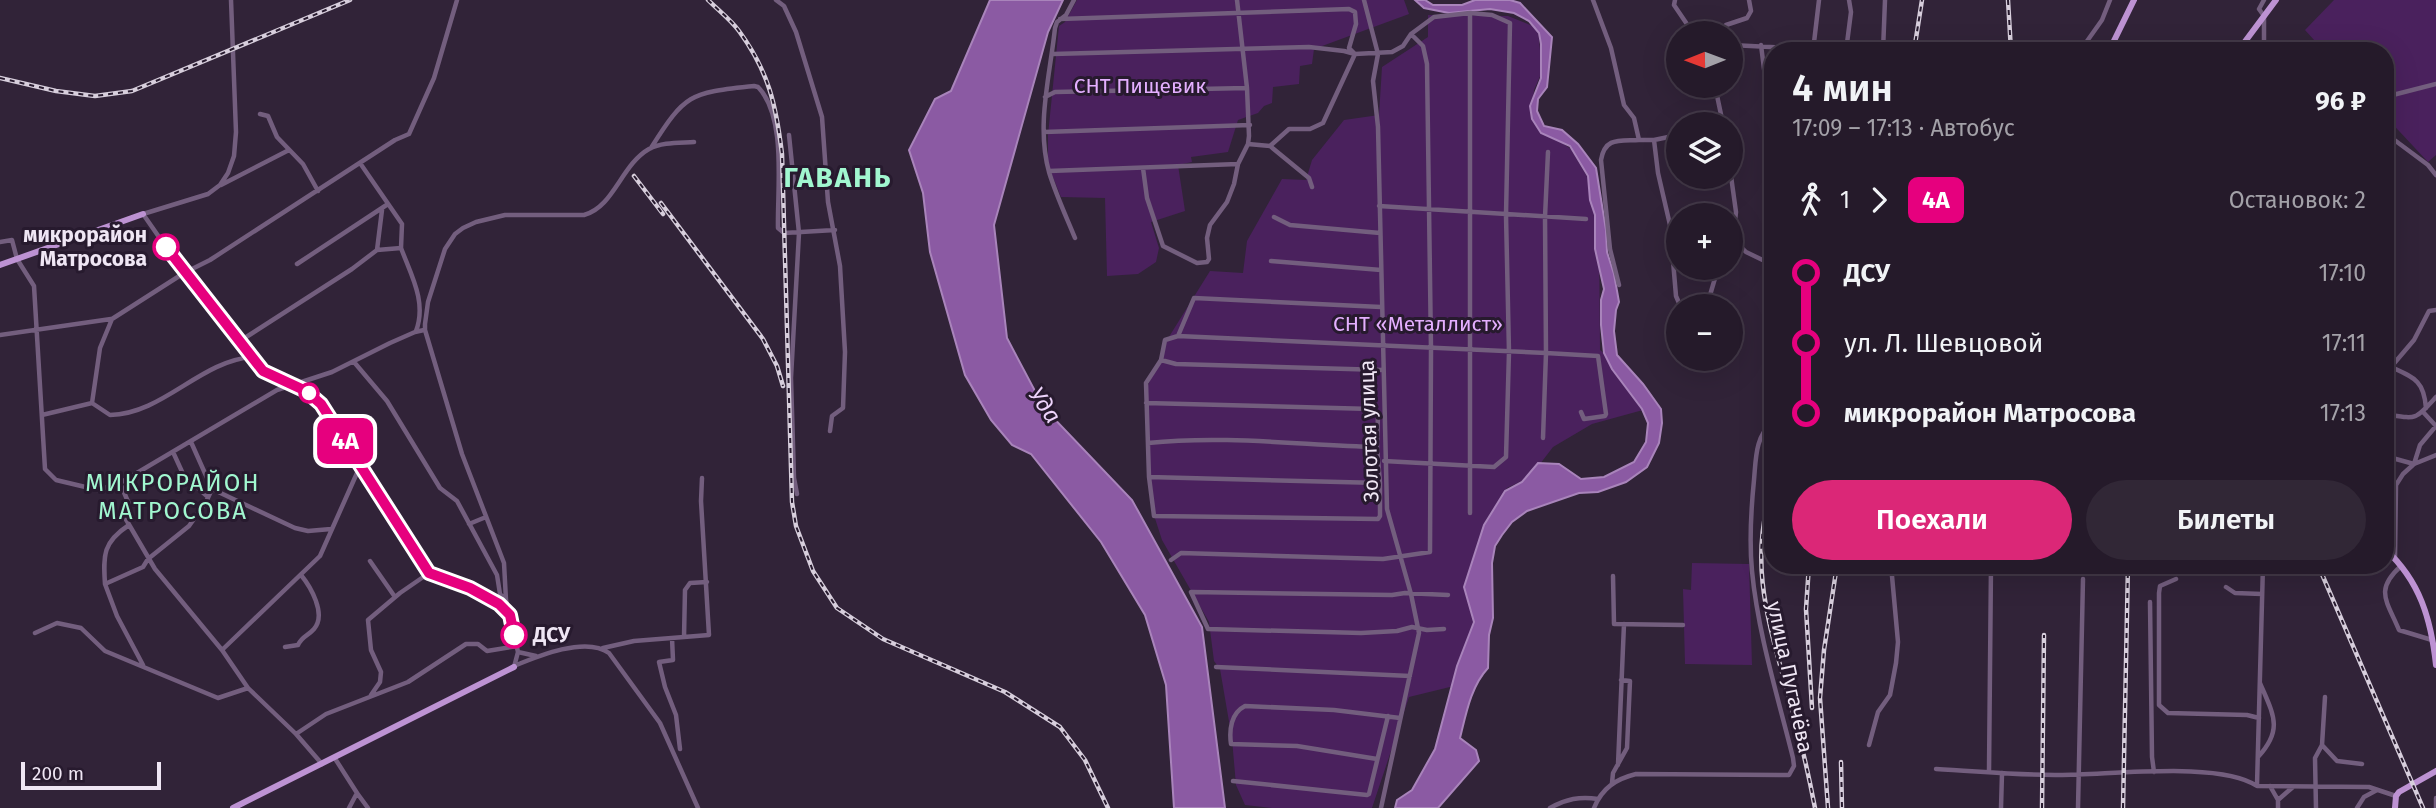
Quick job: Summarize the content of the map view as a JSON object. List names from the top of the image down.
{
  "streets": {
    "street": ["Золотая улица", "улица Пугачёва"]
  },
  "districts": ["ГАВАНЬ", "МИКРОРАЙОН МАТРОСОВА"],
  "water": ["Уда"],
  "parks": ["СНТ Пищевик", "СНТ «Металлист»"],
  "places": ["микрорайон Матросова", "ДСУ"],
  "lines": ["bus line 4А"],
  "scale_bar": "200 m",
  "north": "left",
  "page": {
    "on_map": "4А",
    "map_buttons": ["+", "−"],
    "heading": ["4 мин", "17:09 – 17:13 · Автобус", "96 ₽"],
    "legs": ["1", "4А", "Остановок: 2"],
    "list": [
      {
        "name": "ДСУ",
        "value": "17:10"
      },
      {
        "name": "ул. Л. Шевцовой",
        "value": "17:11"
      },
      {
        "name": "микрорайон Матросова",
        "value": "17:13"
      }
    ],
    "buttons": ["Поехали", "Билеты"],
    "scale": "200 m"
  }
}
